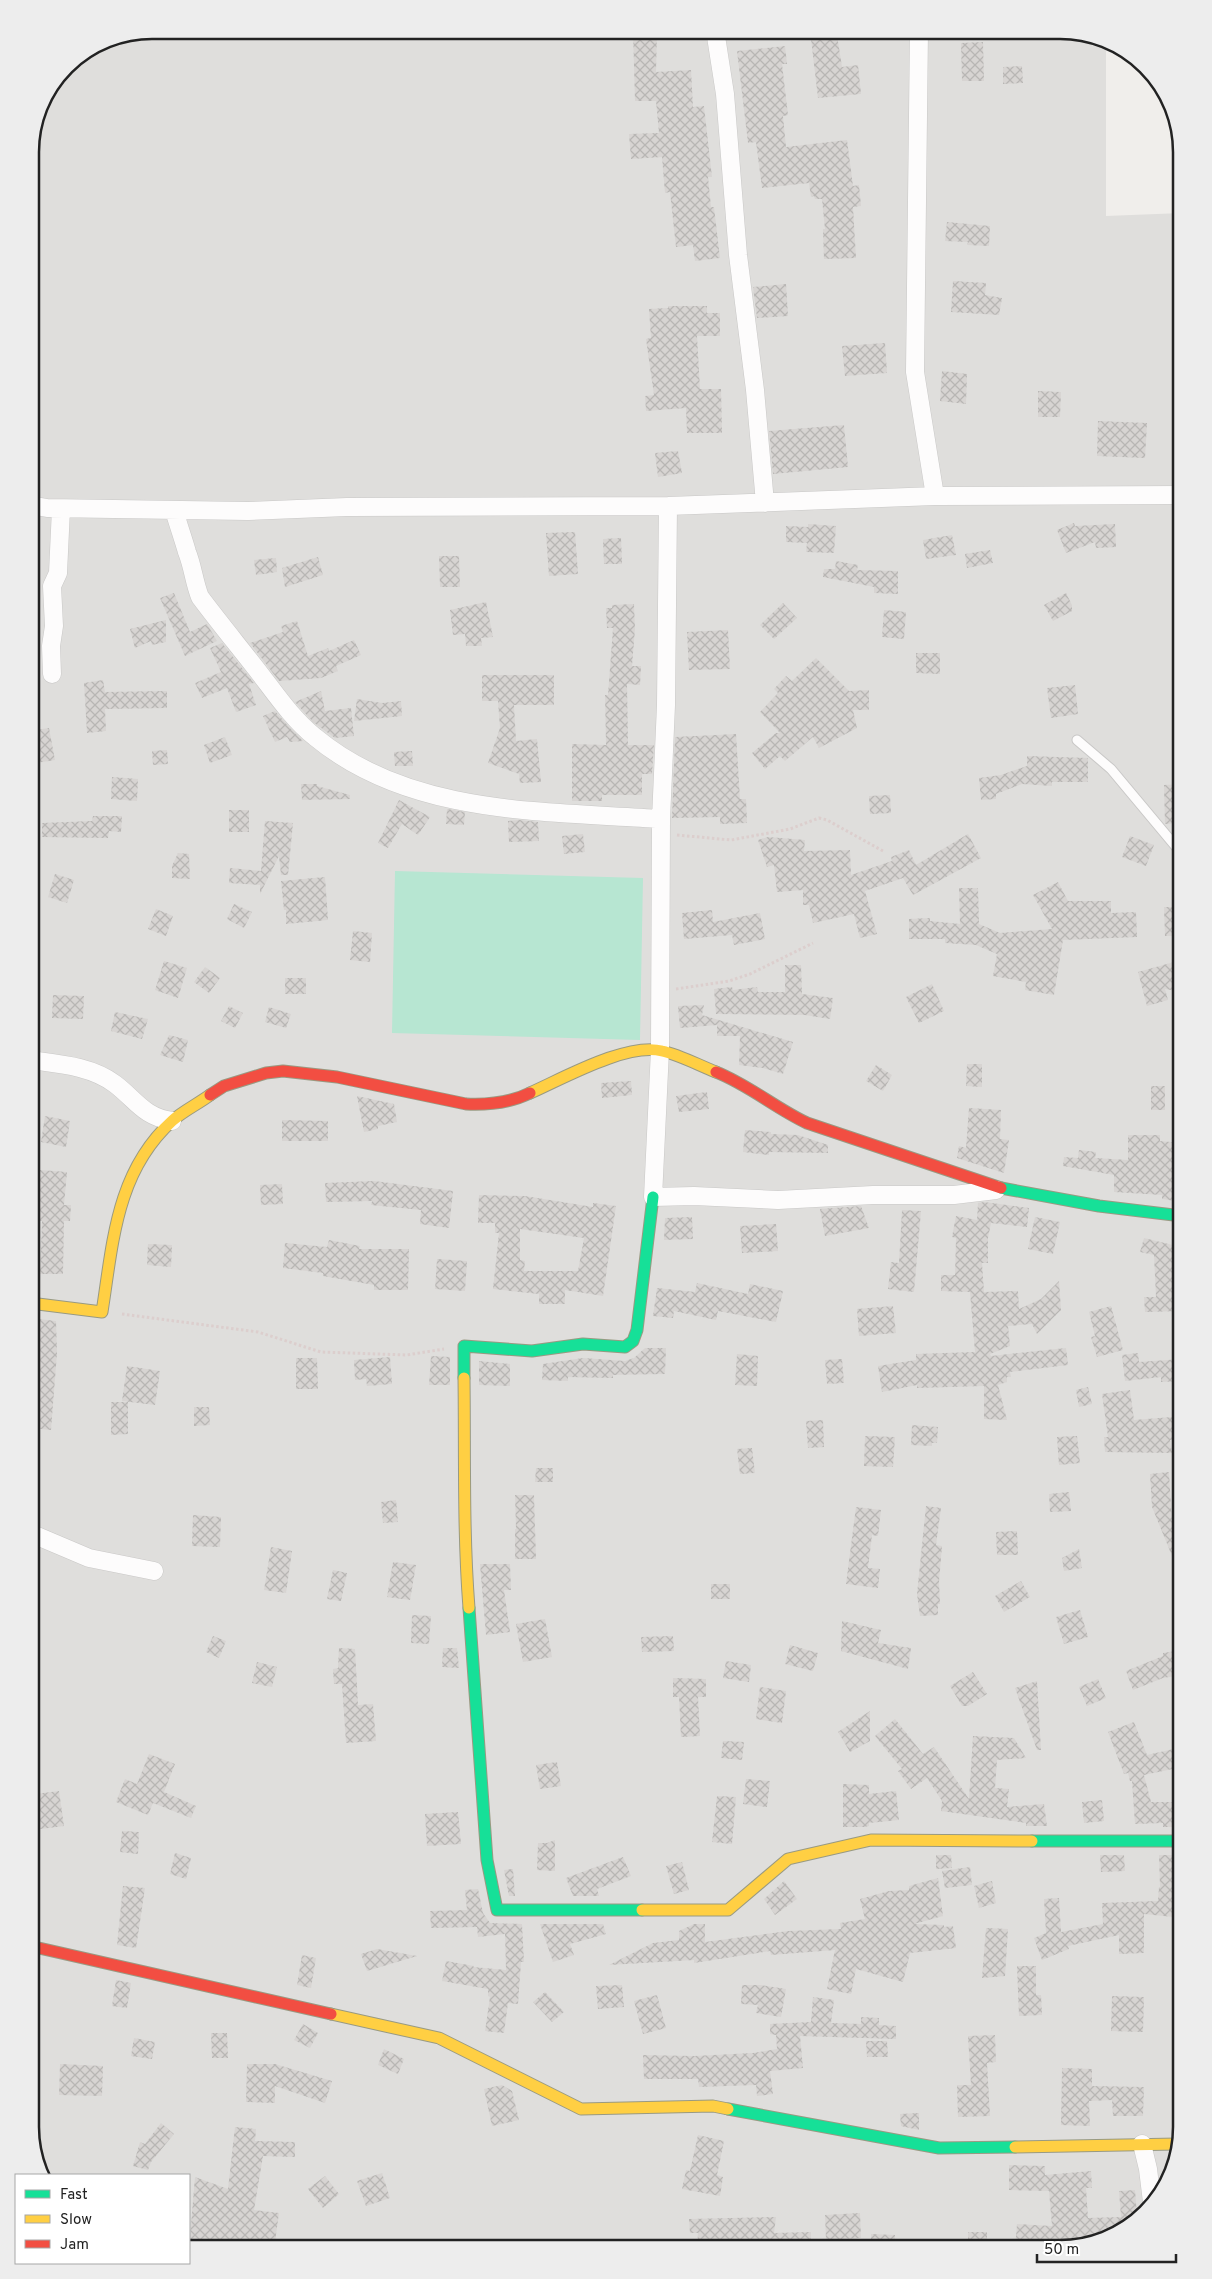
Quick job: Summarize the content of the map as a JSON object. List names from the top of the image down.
{
  "legend": ["Fast", "Slow", "Jam"],
  "scale_bar": "50 m"
}
